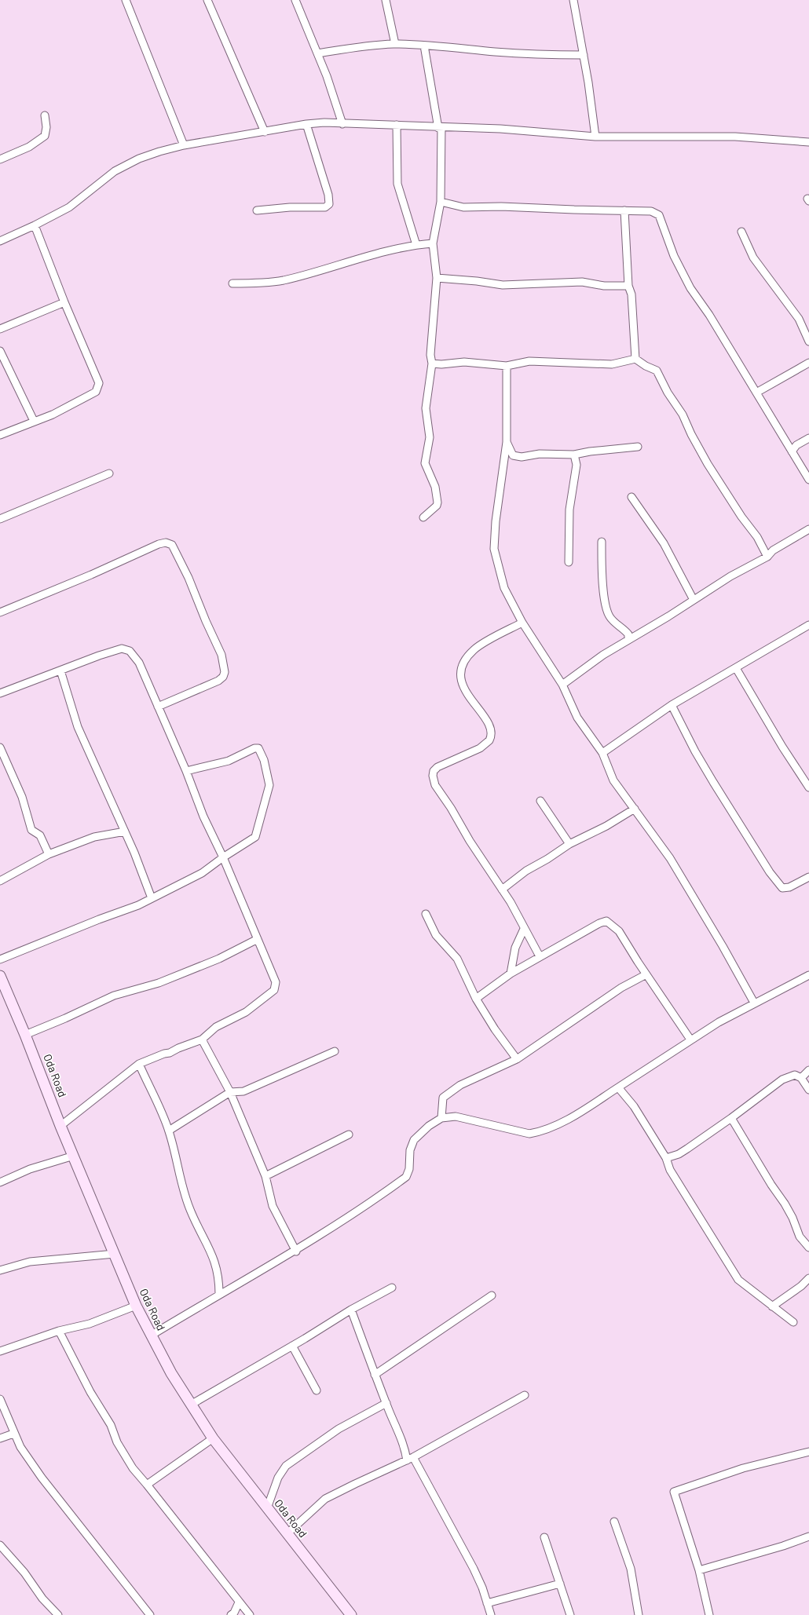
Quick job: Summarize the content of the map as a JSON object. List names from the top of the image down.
{
  "streets": {
    "street": ["Oda Road"]
  }
}
